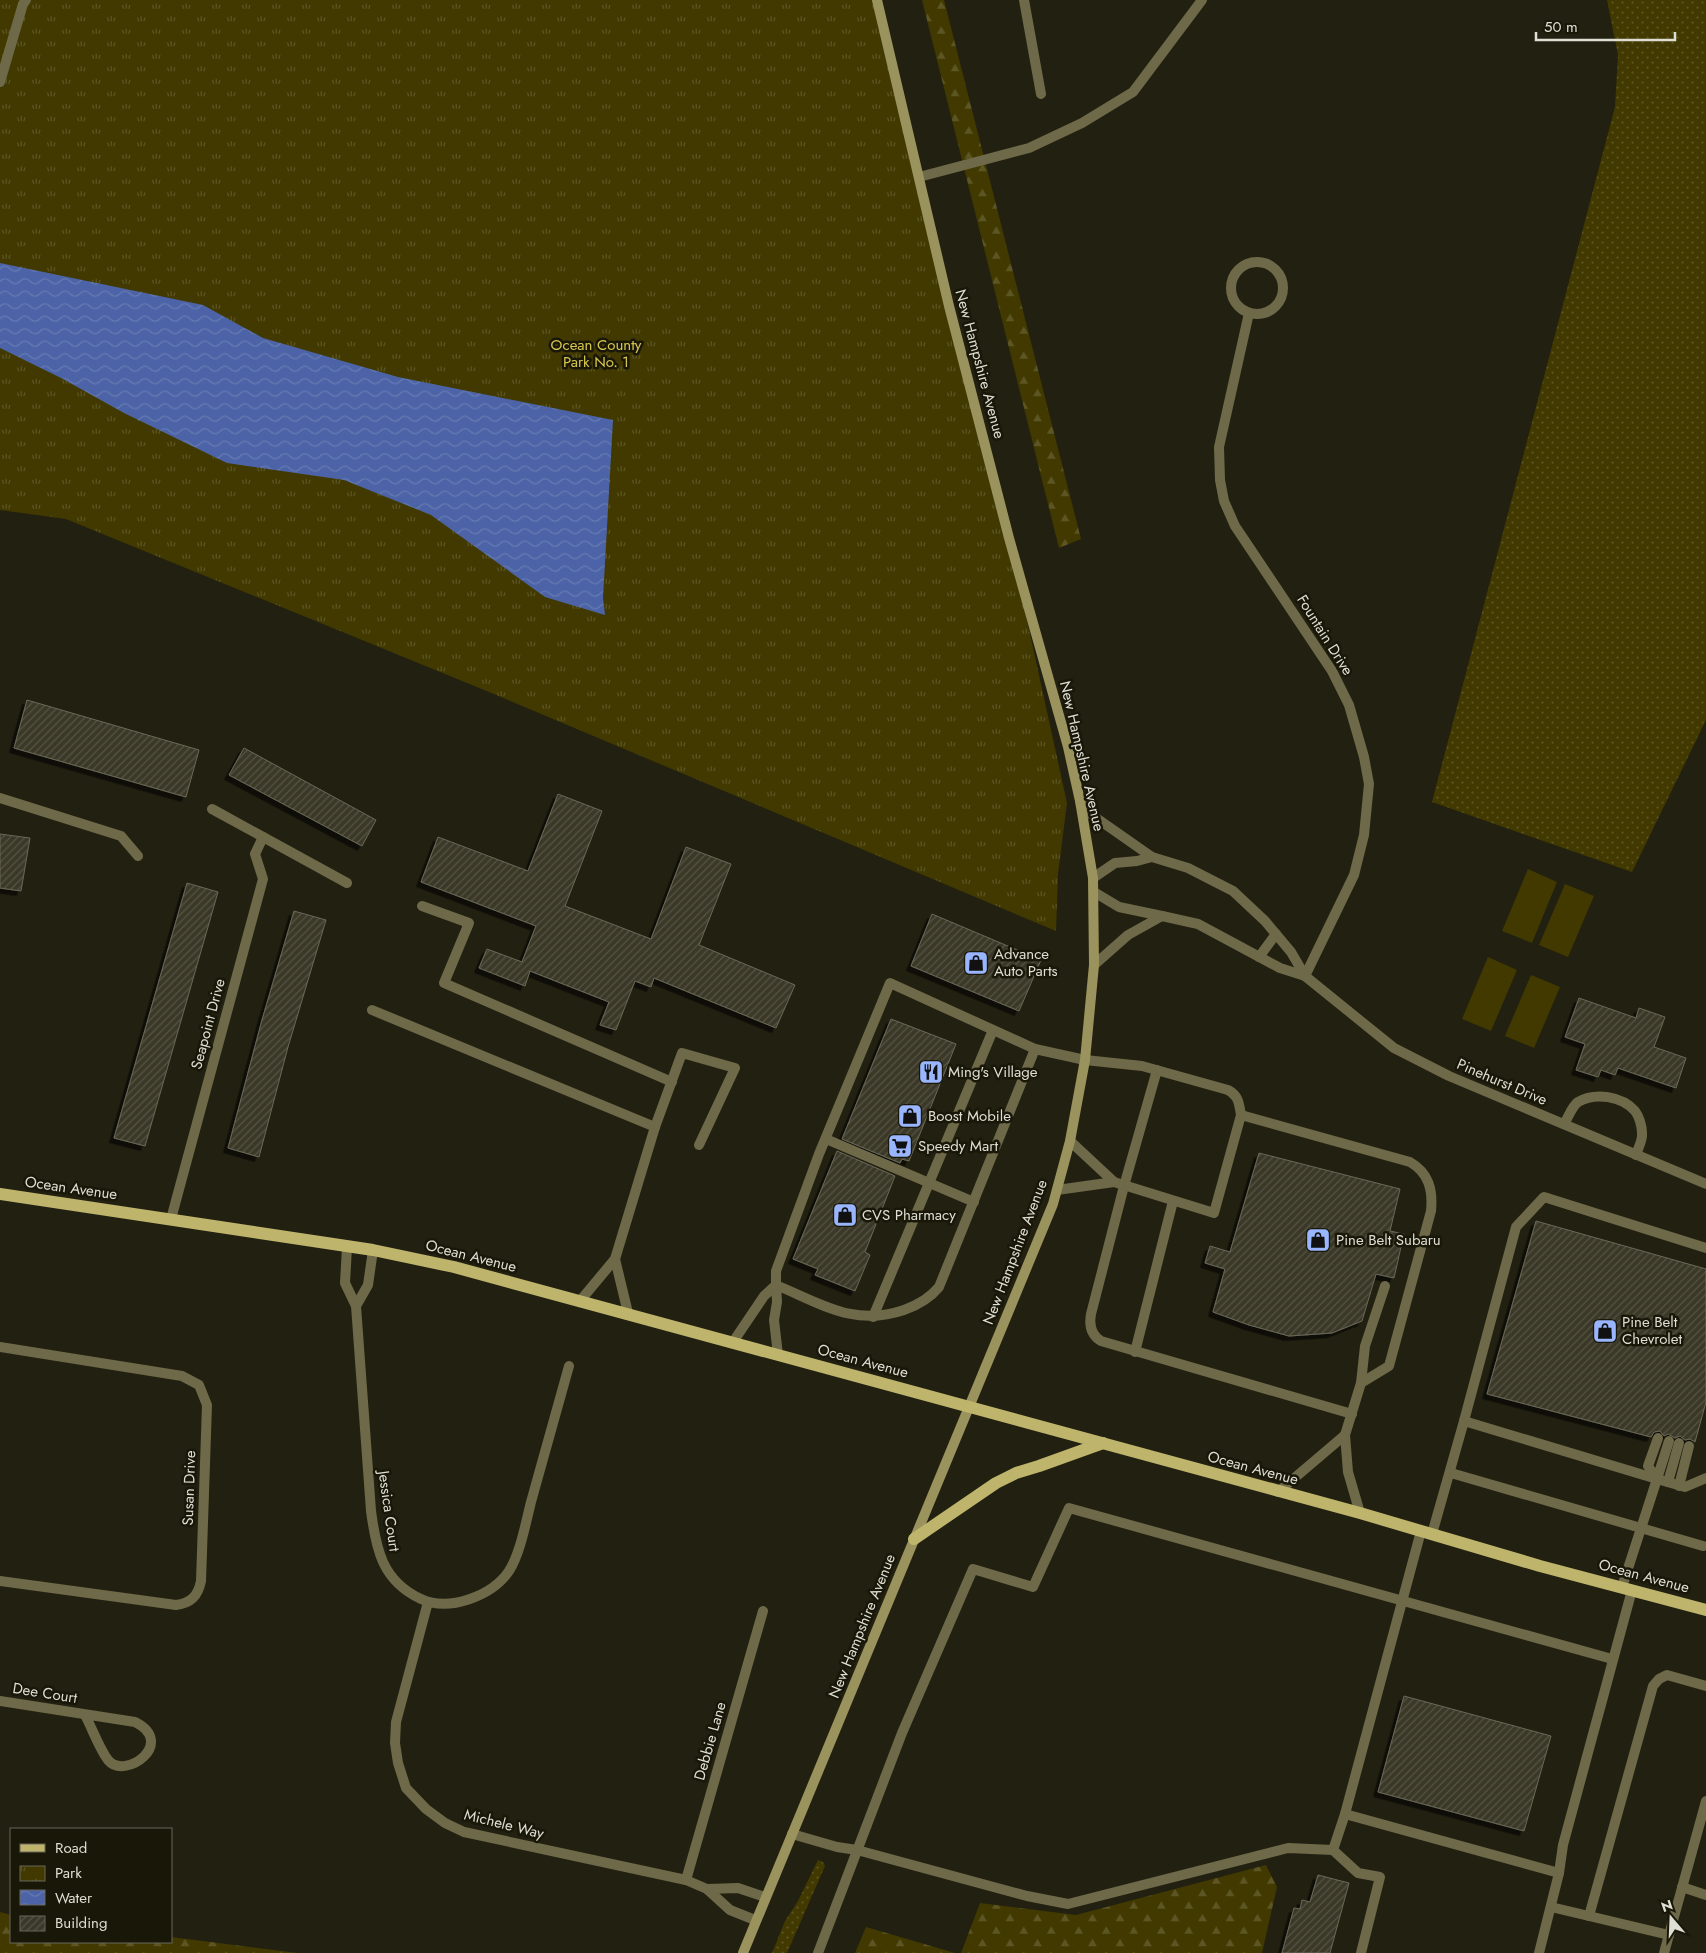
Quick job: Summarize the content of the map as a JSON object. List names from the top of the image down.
{
  "streets": {
    "main road": ["New Hampshire Avenue", "Ocean Avenue"],
    "street": [
      "Fountain Drive",
      "Seapoint Drive",
      "Pinehurst Drive",
      "Susan Drive",
      "Jessica Court",
      "Dee Court",
      "Debbie Lane",
      "Michele Way"
    ]
  },
  "crossings": [
    ["New Hampshire Avenue", "Pinehurst Drive"],
    ["New Hampshire Avenue", "Ocean Avenue"],
    ["New Hampshire Avenue", "Michele Way"],
    ["Fountain Drive", "Pinehurst Drive"],
    ["Seapoint Drive", "Ocean Avenue"],
    ["Ocean Avenue", "Jessica Court"],
    ["Jessica Court", "Michele Way"],
    ["Debbie Lane", "Michele Way"]
  ],
  "parks": ["Ocean County Park No. 1"],
  "places": {
    "shop": [
      "Advance Auto Parts",
      "Boost Mobile",
      "CVS Pharmacy",
      "Pine Belt Subaru",
      "Pine Belt Chevrolet"
    ],
    "restaurant": ["Ming's Village"],
    "supermarket": ["Speedy Mart"]
  },
  "legend": [
    "Road",
    "Park",
    "Water",
    "Building"
  ],
  "scale_bar": "50 m",
  "north": "top"
}
